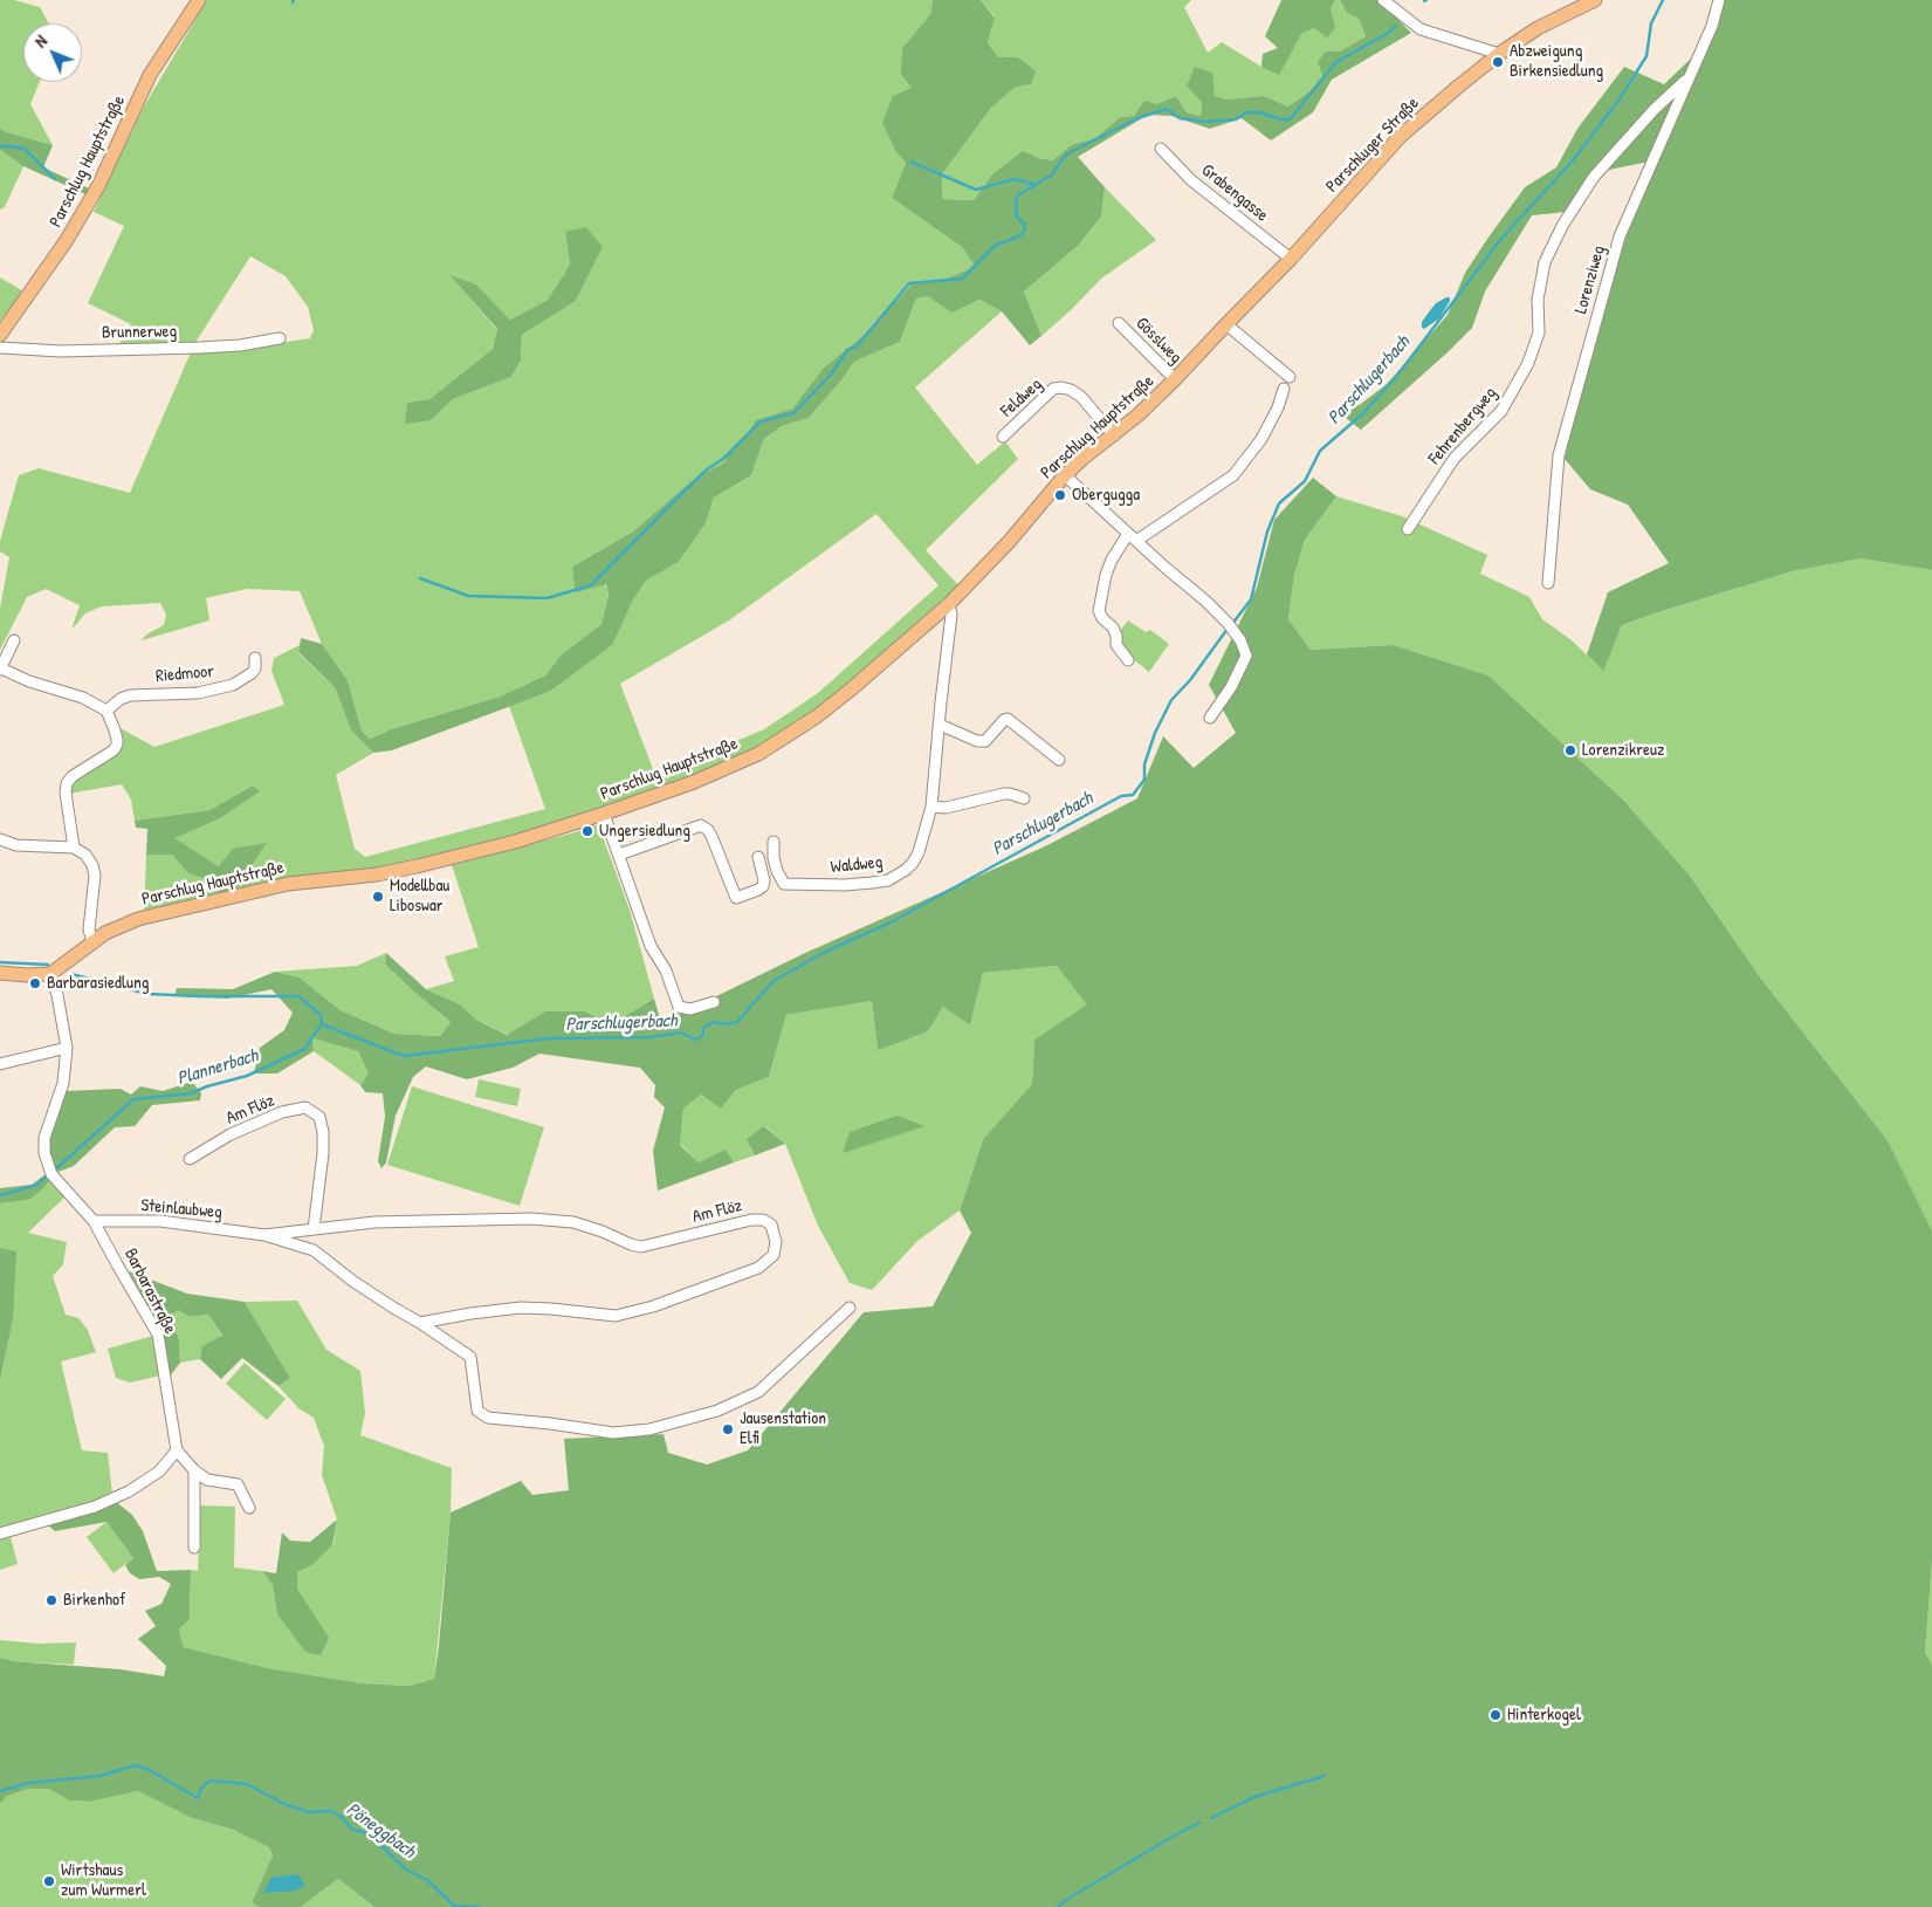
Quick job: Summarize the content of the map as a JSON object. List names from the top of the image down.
{
  "streets": {
    "main road": ["Parschluger Straße", "Parschlug Hauptstraße"],
    "street": [
      "Grabengasse",
      "Lorenziweg",
      "Brunnerweg",
      "Gösslweg",
      "Feldweg",
      "Fehrenbergweg",
      "Riedmoor",
      "Waldweg",
      "Am Flöz",
      "Steinlaubweg",
      "Barbarastraße"
    ]
  },
  "crossings": [
    ["Parschluger Straße", "Parschlug Hauptstraße"],
    ["Parschluger Straße", "Grabengasse"],
    ["Parschlug Hauptstraße", "Gösslweg"],
    ["Parschlug Hauptstraße", "Feldweg"],
    ["Parschlug Hauptstraße", "Waldweg"],
    ["Parschlug Hauptstraße", "Barbarastraße"],
    ["Lorenziweg", "Fehrenbergweg"],
    ["Am Flöz", "Steinlaubweg"],
    ["Steinlaubweg", "Barbarastraße"]
  ],
  "water": ["Parschlugerbach", "Plannerbach", "Pöneggbach"],
  "places": [
    "Abzweigung Birkensiedlung",
    "Obergugga",
    "Lorenzikreuz",
    "Ungersiedlung",
    "Modellbau Liboswar",
    "Barbarasiedlung",
    "Jausenstation Elfi",
    "Birkenhof",
    "Hinterkogel",
    "Wirtshaus zum Wurmerl"
  ],
  "north": "top left"
}
